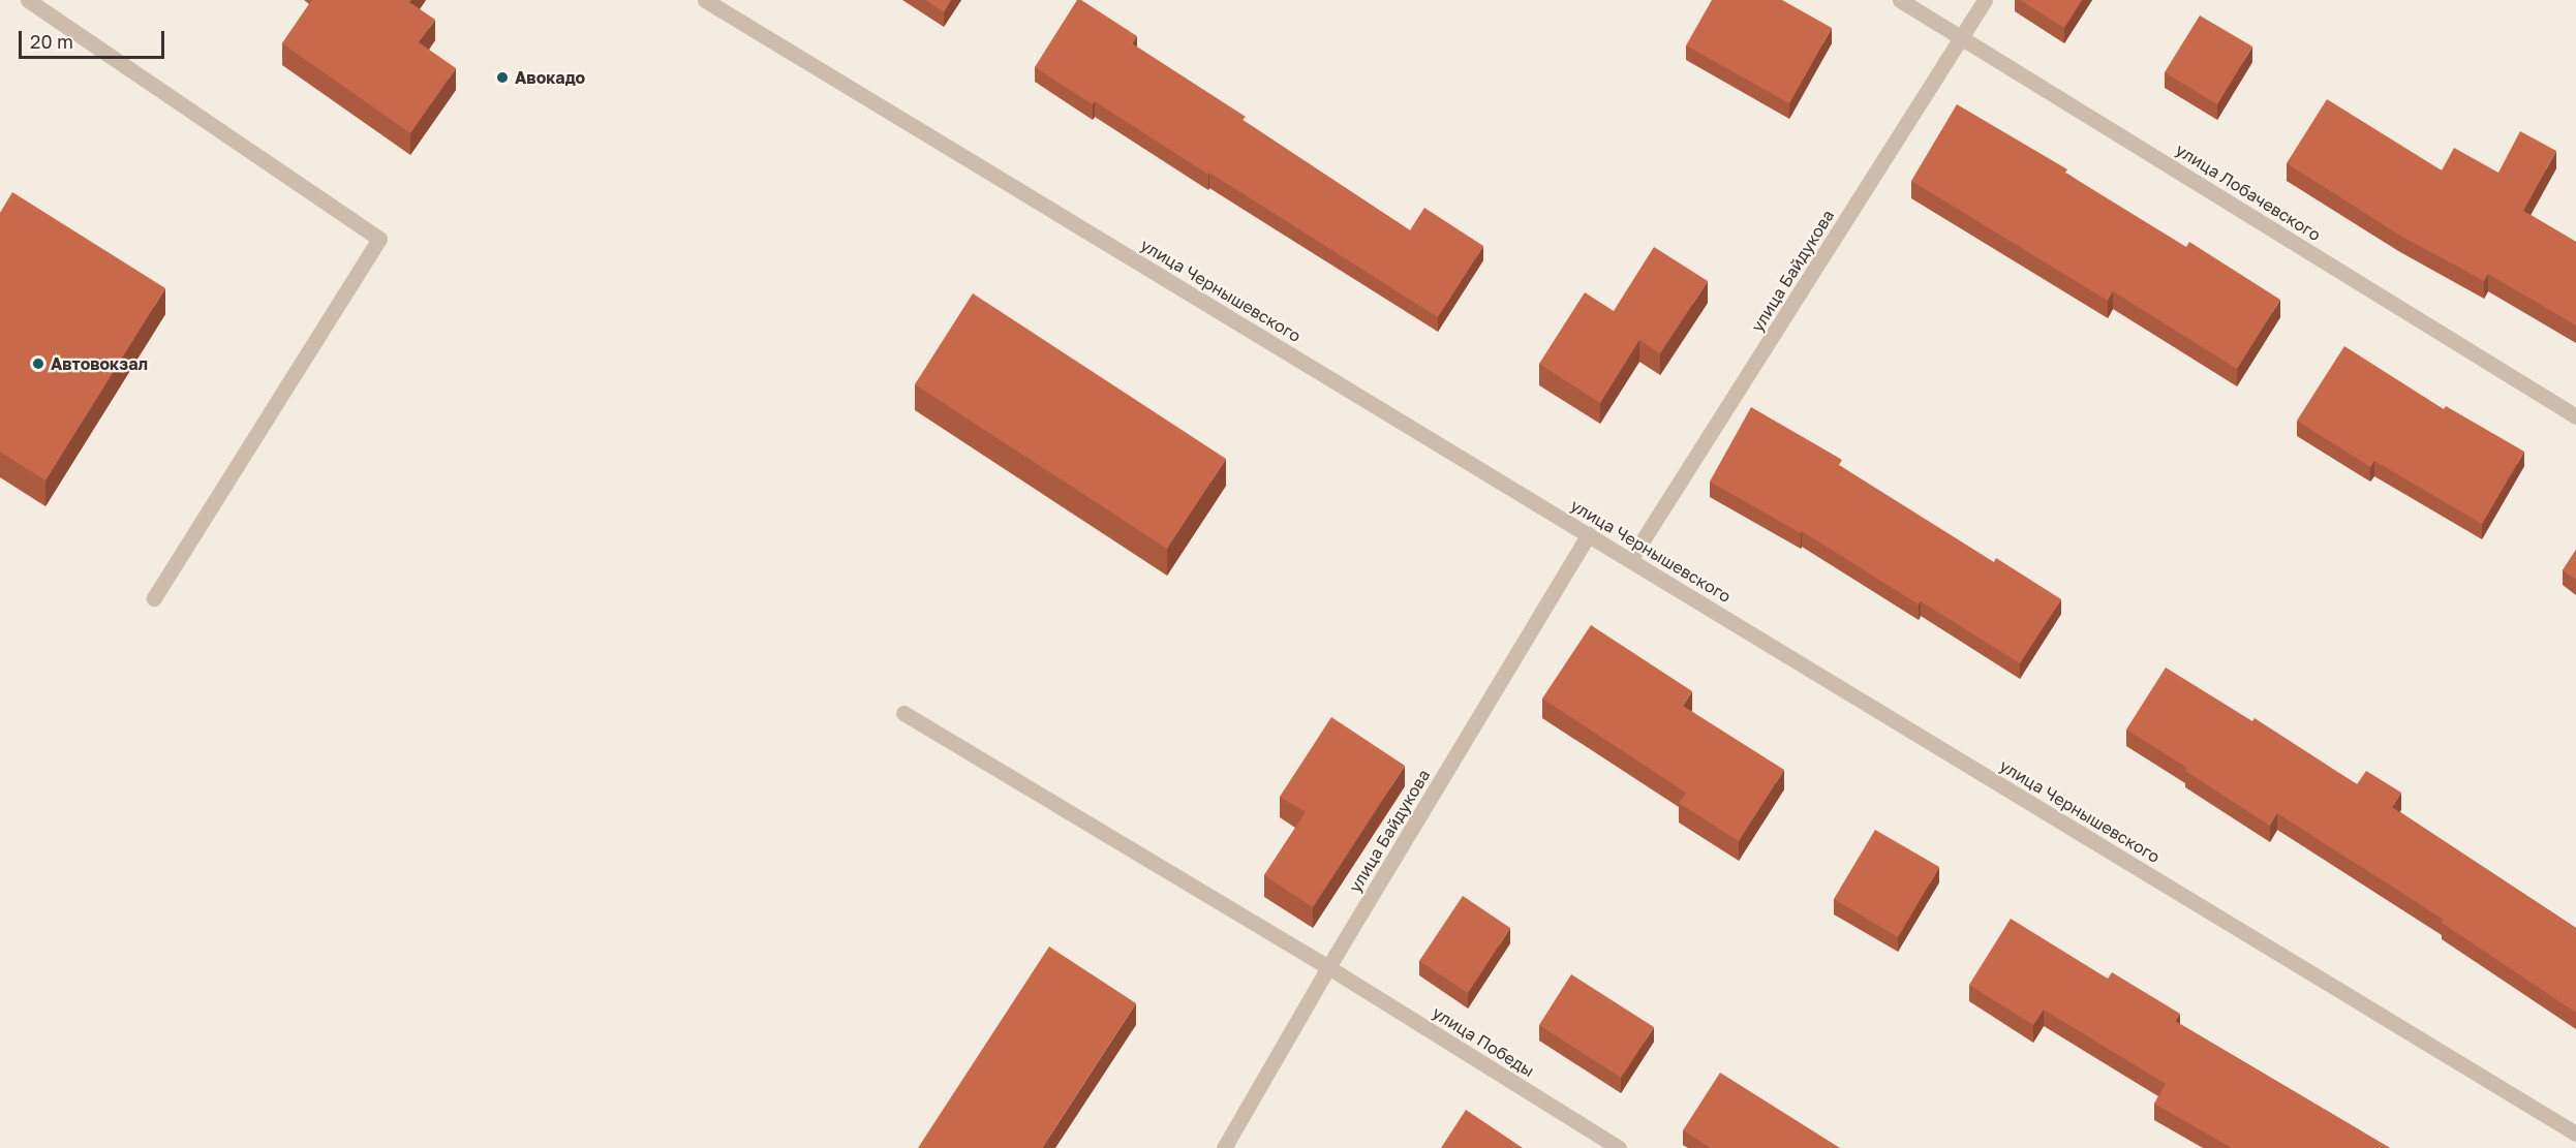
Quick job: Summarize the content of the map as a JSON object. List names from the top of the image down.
{
  "streets": {
    "street": [
      "улица Лобачевского",
      "улица Байдукова",
      "улица Чернышевского",
      "улица Победы"
    ]
  },
  "crossings": [
    ["улица Лобачевского", "улица Байдукова"],
    ["улица Байдукова", "улица Чернышевского"],
    ["улица Байдукова", "улица Победы"]
  ],
  "places": ["Авокадо", "Автовокзал"],
  "scale_bar": "20 m"
}
